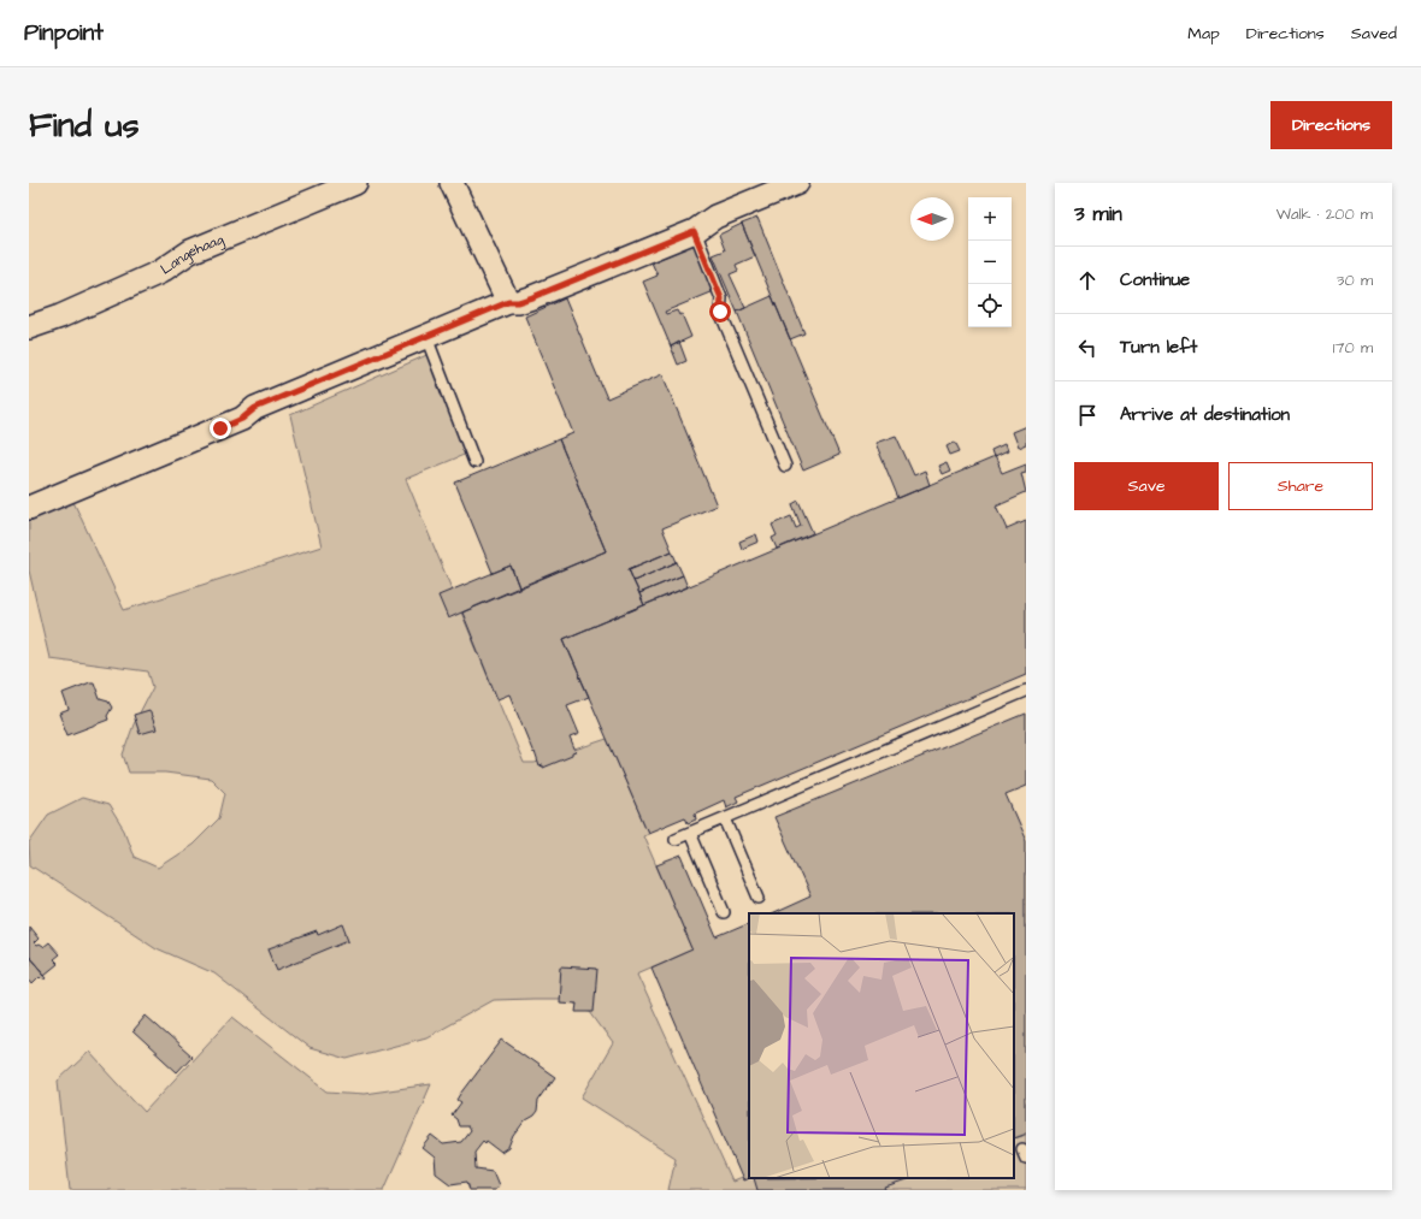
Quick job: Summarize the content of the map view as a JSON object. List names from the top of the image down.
{
  "streets": {
    "street": ["Langehaag"]
  },
  "north": "left",
  "page": {
    "header": "Pinpoint",
    "nav": ["Map", "Directions", "Saved"],
    "buttons": [
      "Directions",
      ["Save", "Share"]
    ],
    "title": "Find us",
    "heading": ["3 min", "Walk · 200 m"],
    "map_buttons": ["+", "−"],
    "list": [
      ["Continue", "30 m"],
      ["Turn left", "170 m"],
      "Arrive at destination"
    ]
  }
}
